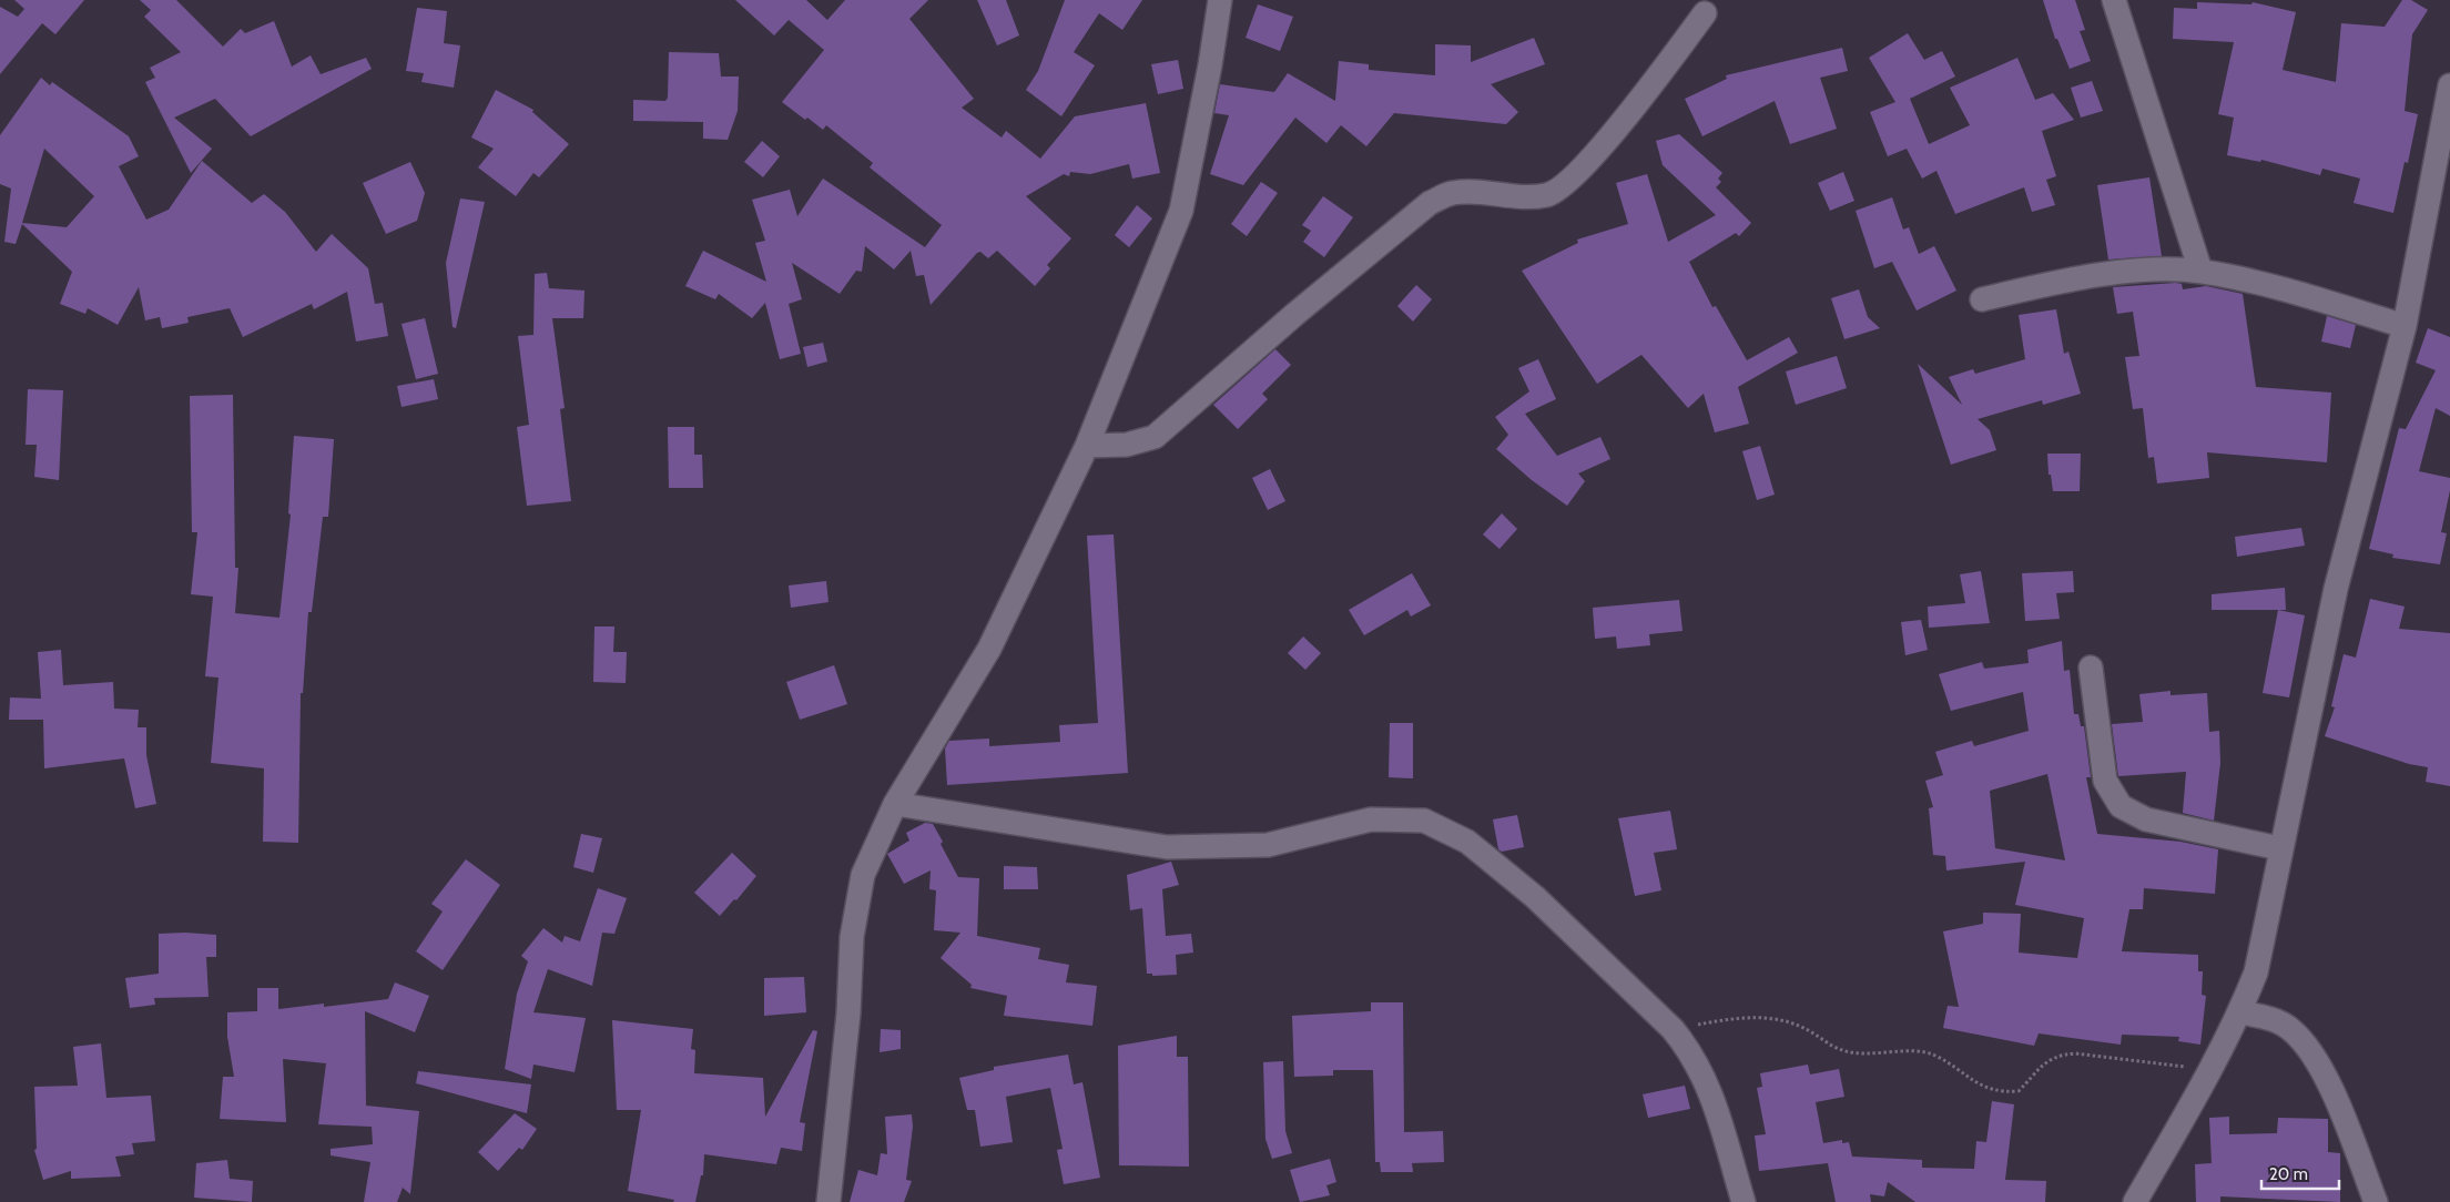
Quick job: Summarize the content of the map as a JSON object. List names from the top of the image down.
{
  "scale_bar": "20 m"
}
